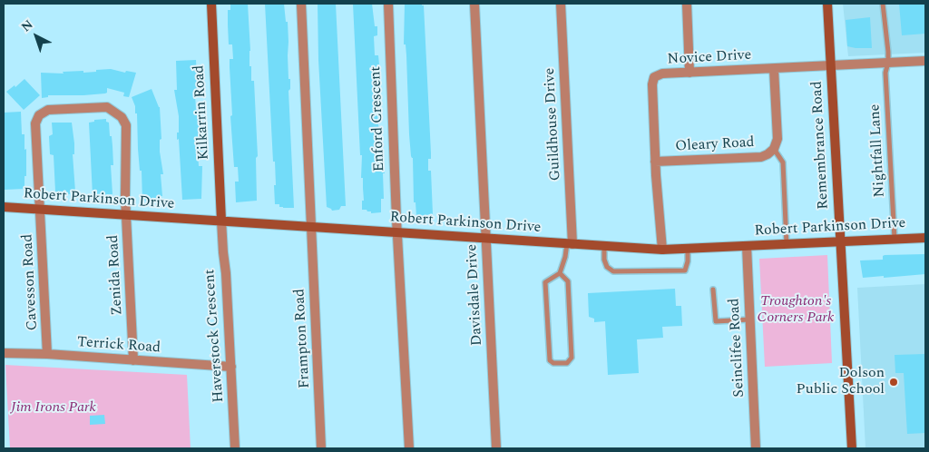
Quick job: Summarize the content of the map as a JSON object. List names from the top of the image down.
{
  "streets": {
    "street": [
      "Novice Drive",
      "Kilkarrin Road",
      "Enford Crescent",
      "Guildhouse Drive",
      "Oleary Road",
      "Remembrance Road",
      "Robert Parkinson Drive",
      "Zenida Road",
      "Cavesson Road",
      "Davisdale Drive",
      "Haverstock Crescent",
      "Frampton Road",
      "Terrick Road",
      "Seinclifee Road"
    ],
    "lane": ["Nightfall Lane"]
  },
  "crossings": [
    ["Novice Drive", "Oleary Road"],
    ["Novice Drive", "Remembrance Road"],
    ["Novice Drive", "Nightfall Lane"],
    ["Novice Drive", "Robert Parkinson Drive"],
    ["Kilkarrin Road", "Robert Parkinson Drive"],
    ["Kilkarrin Road", "Haverstock Crescent"],
    ["Enford Crescent", "Robert Parkinson Drive"],
    ["Guildhouse Drive", "Robert Parkinson Drive"],
    ["Remembrance Road", "Robert Parkinson Drive"],
    ["Nightfall Lane", "Robert Parkinson Drive"],
    ["Robert Parkinson Drive", "Zenida Road"],
    ["Robert Parkinson Drive", "Cavesson Road"],
    ["Robert Parkinson Drive", "Davisdale Drive"],
    ["Robert Parkinson Drive", "Haverstock Crescent"],
    ["Robert Parkinson Drive", "Frampton Road"],
    ["Robert Parkinson Drive", "Seinclifee Road"],
    ["Zenida Road", "Cavesson Road"],
    ["Zenida Road", "Terrick Road"],
    ["Cavesson Road", "Terrick Road"],
    ["Haverstock Crescent", "Terrick Road"]
  ],
  "parks": ["Troughton's Corners Park", "Jim Irons Park"],
  "places": ["Dolson Public School"],
  "north": "top left"
}
